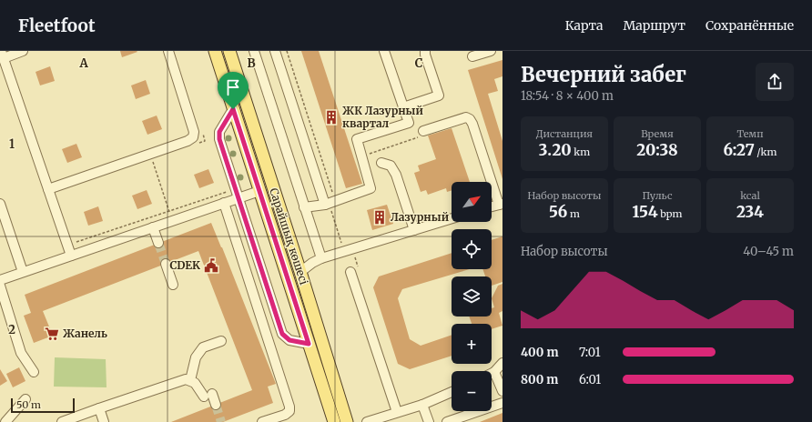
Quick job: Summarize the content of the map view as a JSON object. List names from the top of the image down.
{
  "streets": {
    "main road": ["Сарайшық көшесі"]
  },
  "places": {
    "building": ["ЖК Лазурный квартал", "Лазурный"],
    "public building": ["CDEK"],
    "supermarket": ["Жанель"]
  },
  "scale_bar": "50 m",
  "north": "top right",
  "page": {
    "header": "Fleetfoot",
    "nav": ["Карта", "Маршрут", "Сохранённые"],
    "heading": ["Вечерний забег", "18:54 · 8 × 400 m"],
    "stats": [
      ["Дистанция", "3.20 km"],
      ["Время", "20:38"],
      ["Темп", "6:27 /km"],
      ["Набор высоты", "56 m"],
      ["Пульс", "154 bpm"],
      ["kcal", "234"]
    ],
    "map_buttons": ["+", "−"],
    "chart": ["Набор высоты", "40–45 m"],
    "list": [
      {
        "name": "400 m",
        "note": "7:01"
      },
      {
        "name": "800 m",
        "note": "6:01"
      }
    ],
    "scale": "50 m"
  },
  "grid": {
    "columns": ["A", "B", "C"],
    "rows": ["1", "2"]
  }
}
